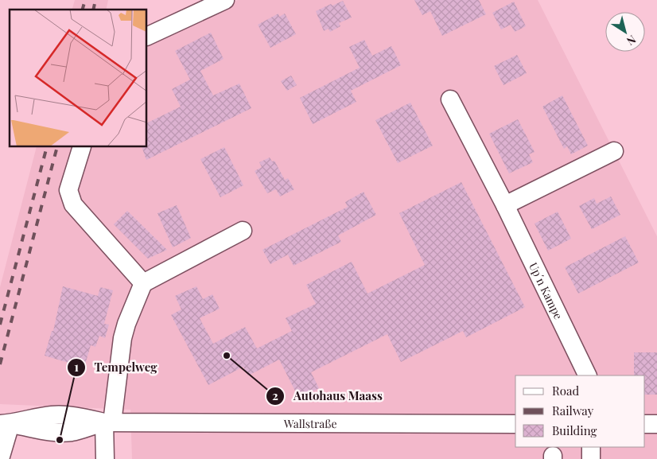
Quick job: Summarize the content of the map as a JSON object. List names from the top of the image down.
{
  "streets": {
    "street": ["Up´n Kampe", "Wallstraße"]
  },
  "places": ["Autohaus Maass", "Tempelweg"],
  "legend": ["Road", "Railway", "Building"],
  "north": "bottom right"
}
